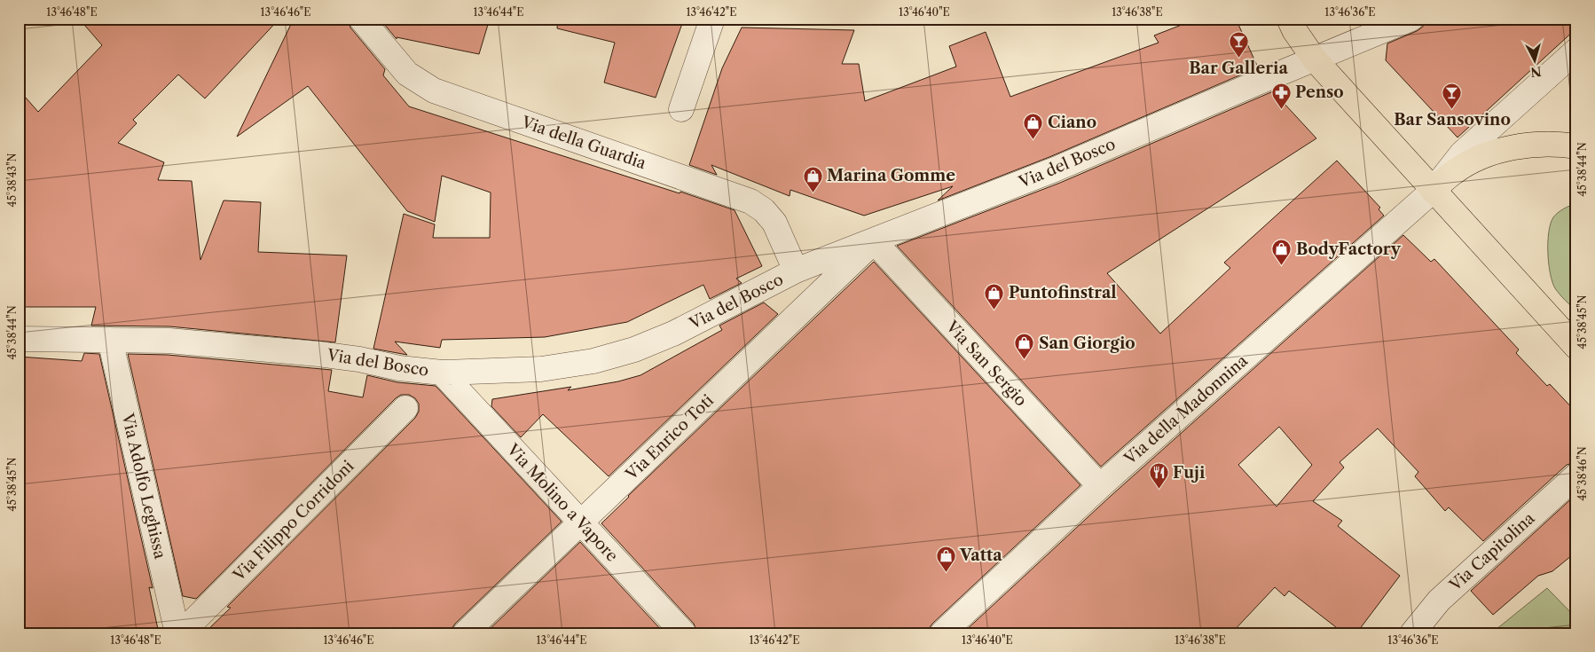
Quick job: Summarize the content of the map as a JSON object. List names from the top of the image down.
{
  "streets": {
    "street": [
      "Via della Guardia",
      "Via del Bosco",
      "Via San Sergio",
      "Via della Madonnina",
      "Via Enrico Toti",
      "Via Adolfo Leghissa",
      "Via Molino a Vapore",
      "Via Filippo Corridoni",
      "Via Capitolina"
    ]
  },
  "crossings": [
    ["Via della Guardia", "Via del Bosco"],
    ["Via del Bosco", "Via San Sergio"],
    ["Via del Bosco", "Via Enrico Toti"],
    ["Via del Bosco", "Via Adolfo Leghissa"],
    ["Via del Bosco", "Via Molino a Vapore"],
    ["Via San Sergio", "Via della Madonnina"],
    ["Via San Sergio", "Via Enrico Toti"],
    ["Via Enrico Toti", "Via Molino a Vapore"],
    ["Via Adolfo Leghissa", "Via Filippo Corridoni"]
  ],
  "places": {
    "bar": ["Bar Galleria", "Bar Sansovino"],
    "pharmacy": ["Penso"],
    "shop": [
      "Ciano",
      "Marina Gomme",
      "BodyFactory",
      "Puntofinstral",
      "San Giorgio",
      "Vatta"
    ],
    "restaurant": ["Fuji"]
  },
  "north": "bottom",
  "coordinates": [
    "13°46'48\"E",
    "13°46'46\"E",
    "13°46'44\"E",
    "13°46'42\"E",
    "13°46'40\"E",
    "13°46'38\"E",
    "13°46'36\"E",
    "45°38'44\"N",
    "45°38'43\"N",
    "45°38'45\"N",
    "45°38'46\"N"
  ]
}
